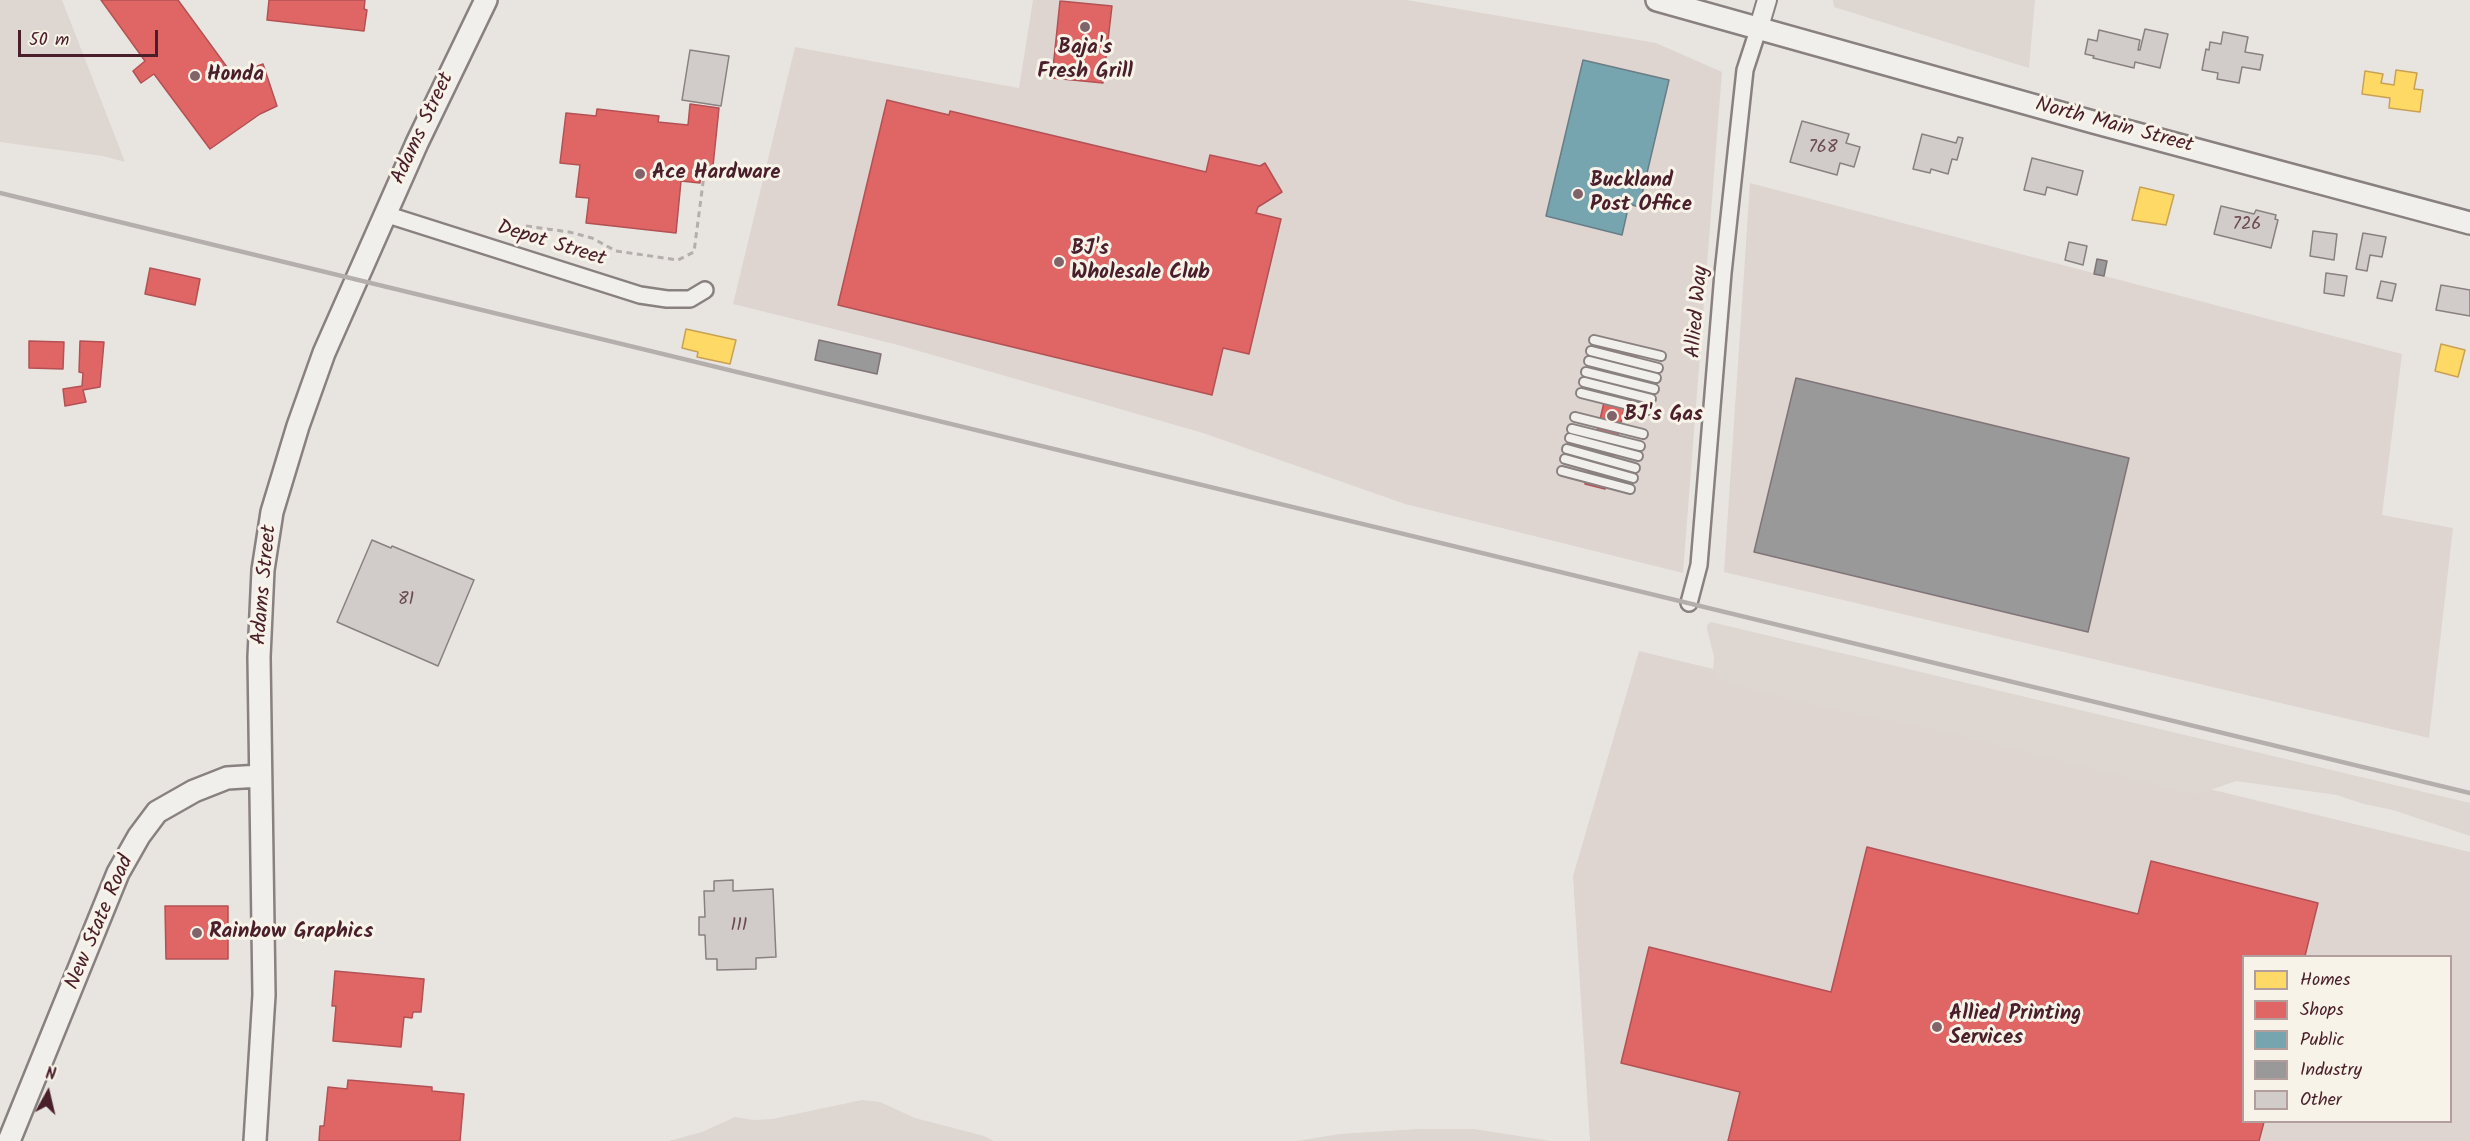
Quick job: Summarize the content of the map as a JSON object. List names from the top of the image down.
{
  "streets": {
    "main road": ["North Main Street", "Adams Street", "New State Road"],
    "street": ["Depot Street", "Allied Way"]
  },
  "crossings": [
    ["North Main Street", "Allied Way"],
    ["Adams Street", "Depot Street"],
    ["Adams Street", "New State Road"]
  ],
  "places": [
    "Baja's Fresh Grill",
    "Honda",
    "Ace Hardware",
    "Buckland Post Office",
    "BJ's Wholesale Club",
    "BJ's Gas",
    "Rainbow Graphics",
    "Allied Printing Services"
  ],
  "house_numbers": [
    "768",
    "726",
    "81",
    "111"
  ],
  "legend": [
    "Homes",
    "Shops",
    "Public",
    "Industry",
    "Other"
  ],
  "scale_bar": "50 m",
  "north": "top"
}
